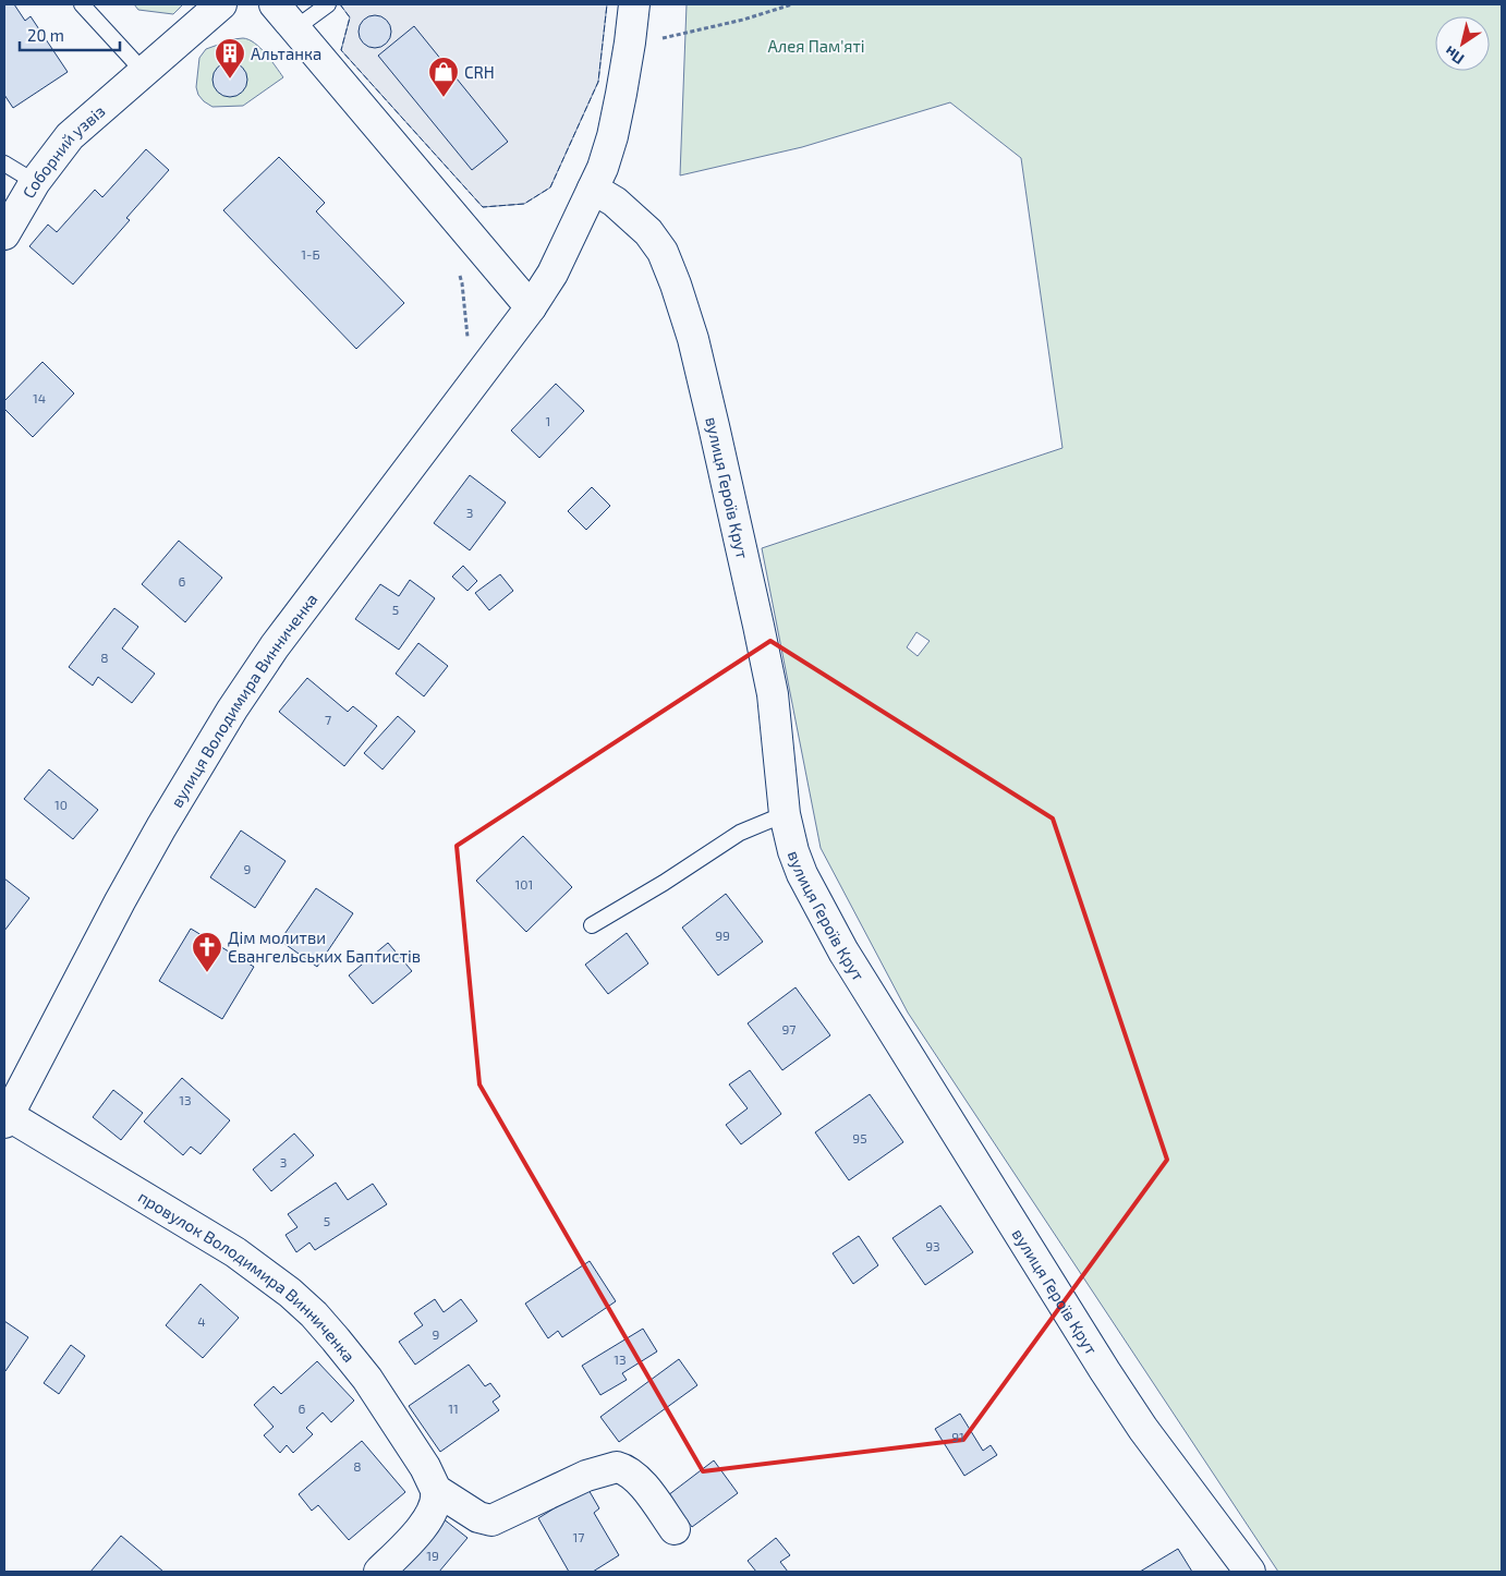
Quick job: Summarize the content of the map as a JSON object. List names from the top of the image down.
{
  "streets": {
    "street": [
      "Соборний узвіз",
      "вулиця Героїв Крут",
      "вулиця Володимира Винниченка",
      "провулок Володимира Винниченка"
    ]
  },
  "crossings": [
    ["вулиця Героїв Крут", "вулиця Володимира Винниченка"],
    ["вулиця Володимира Винниченка", "провулок Володимира Винниченка"]
  ],
  "parks": ["Алея Пам'яті"],
  "places": {
    "building": ["Альтанка"],
    "shop": ["CRH"],
    "church": ["Дім молитви Євангельських Баптистів"]
  },
  "house_numbers": [
    "1-Б",
    "14",
    "1",
    "3",
    "6",
    "5",
    "8",
    "7",
    "10",
    "9",
    "101",
    "99",
    "97",
    "13",
    "95",
    "3",
    "5",
    "93",
    "4",
    "9",
    "13",
    "6",
    "11",
    "91",
    "8",
    "17",
    "19"
  ],
  "scale_bar": "20 m",
  "north": "bottom left"
}
